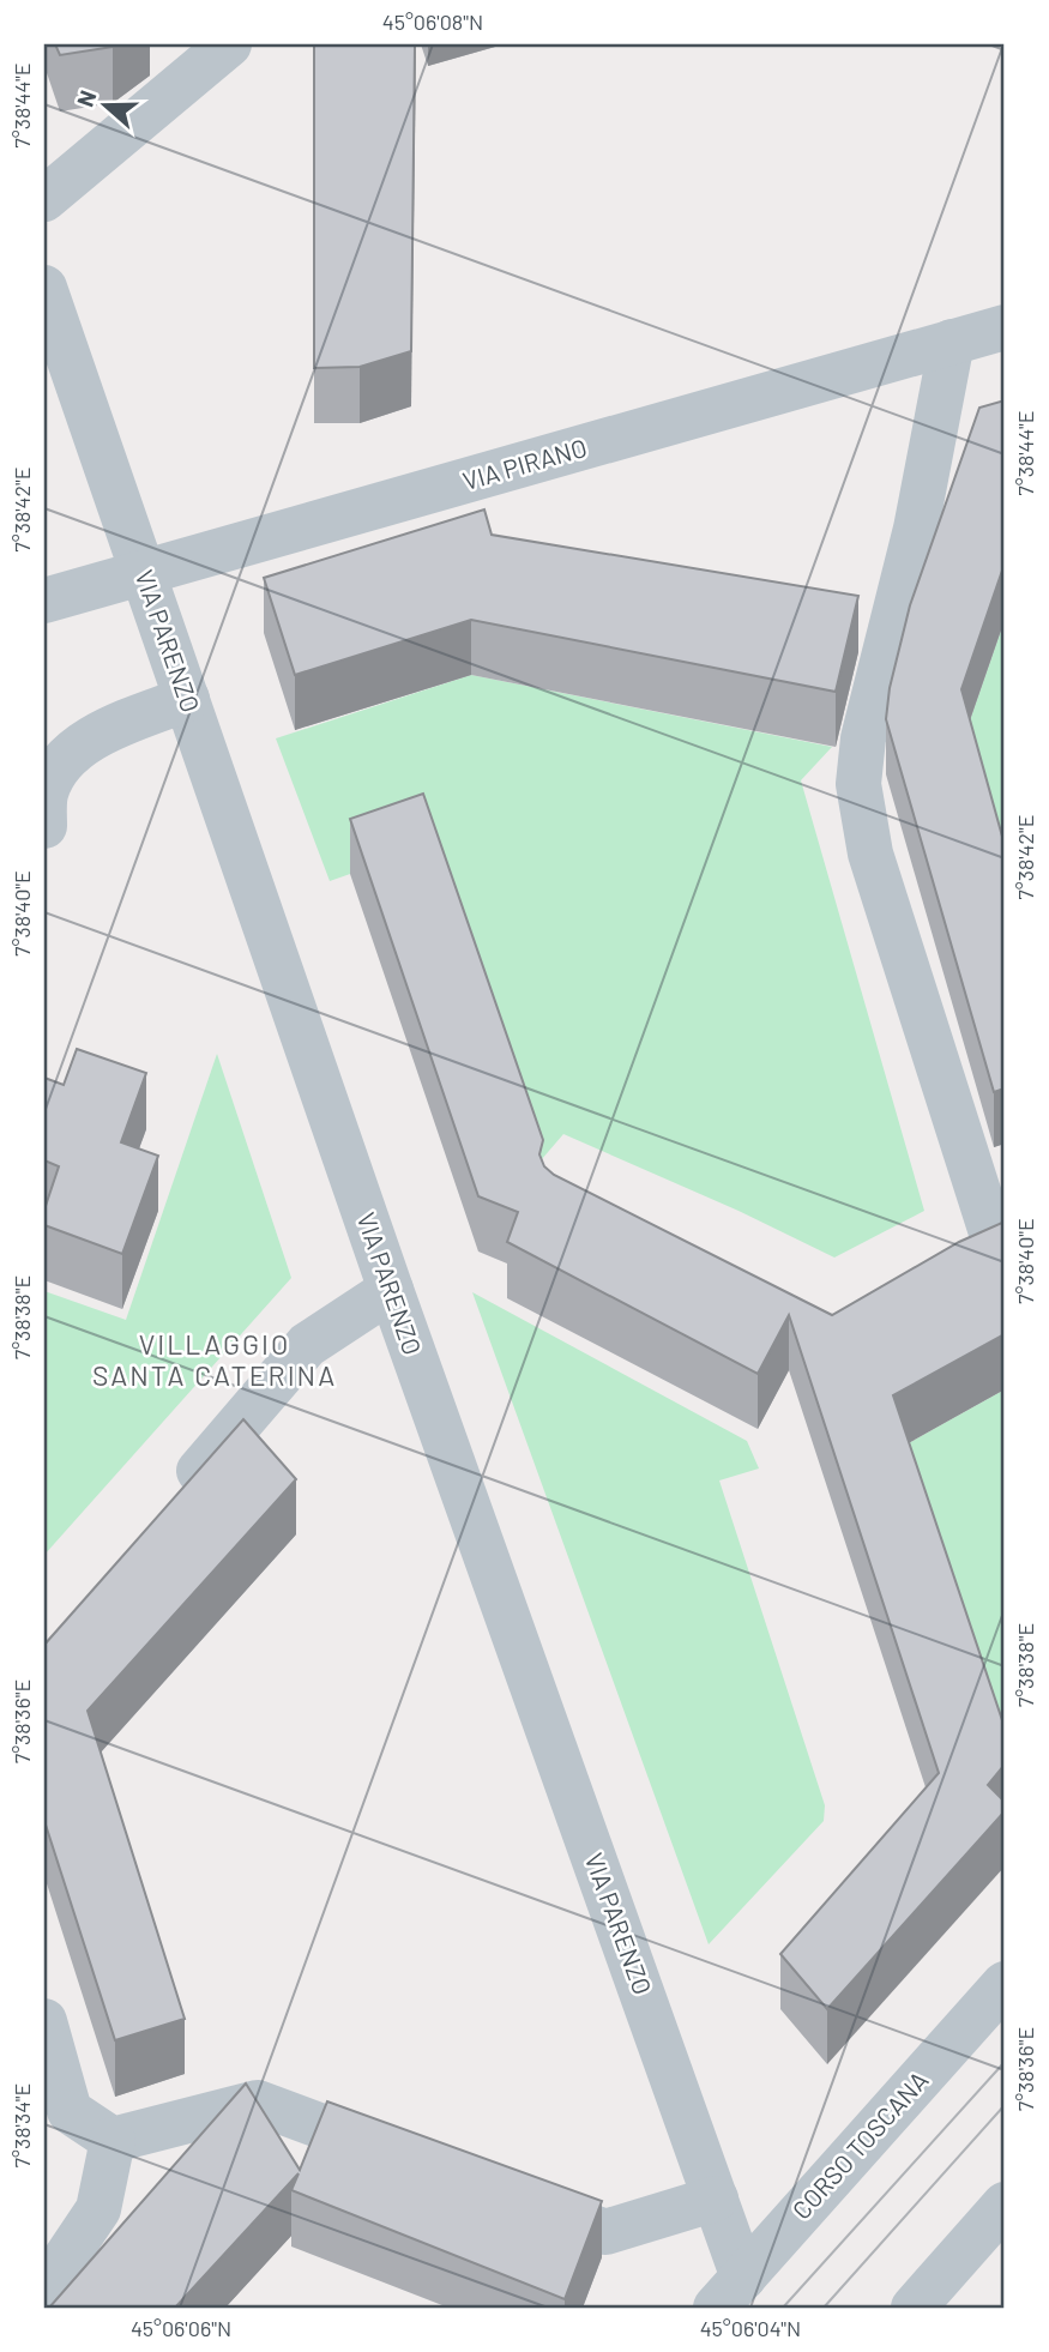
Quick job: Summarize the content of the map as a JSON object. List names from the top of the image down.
{
  "streets": {
    "street": ["VIA PIRANO", "VIA PARENZO", "CORSO TOSCANA"]
  },
  "crossings": [
    ["VIA PIRANO", "VIA PARENZO"],
    ["VIA PARENZO", "CORSO TOSCANA"]
  ],
  "districts": ["VILLAGGIO SANTA CATERINA"],
  "north": "left",
  "coordinates": [
    "45°06'08\"N",
    "7°38'44\"E",
    "7°38'42\"E",
    "7°38'40\"E",
    "7°38'38\"E",
    "7°38'36\"E",
    "7°38'34\"E",
    "45°06'06\"N",
    "45°06'04\"N"
  ]
}
